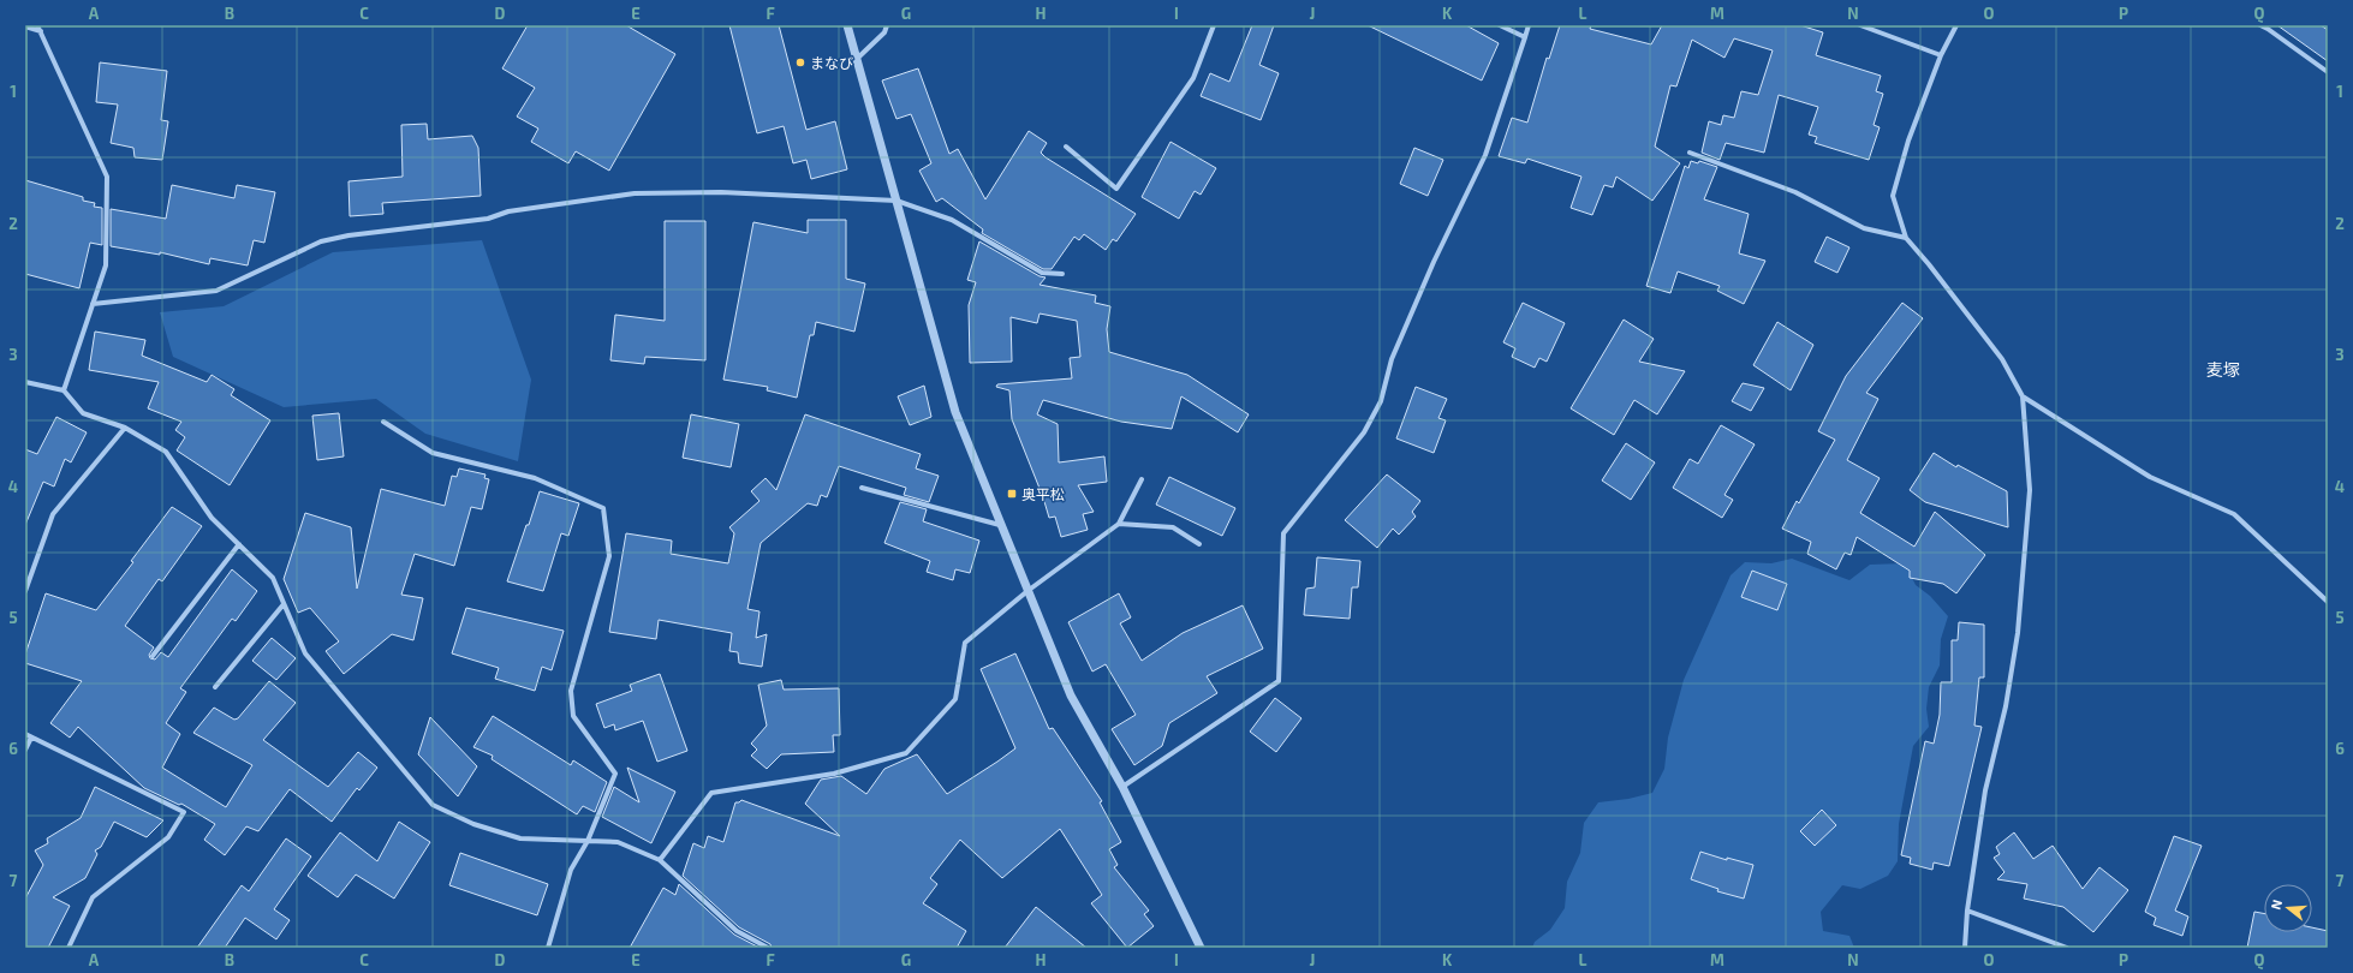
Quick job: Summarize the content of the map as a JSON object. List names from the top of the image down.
{
  "districts": ["麦塚"],
  "places": {
    "other": ["まなび"],
    "transit": ["奥平松"]
  },
  "north": "left",
  "grid": {
    "columns": [
      "A",
      "B",
      "C",
      "D",
      "E",
      "F",
      "G",
      "H",
      "I",
      "J",
      "K",
      "L",
      "M",
      "N",
      "O",
      "P",
      "Q"
    ],
    "rows": [
      "1",
      "2",
      "3",
      "4",
      "5",
      "6",
      "7"
    ]
  }
}
